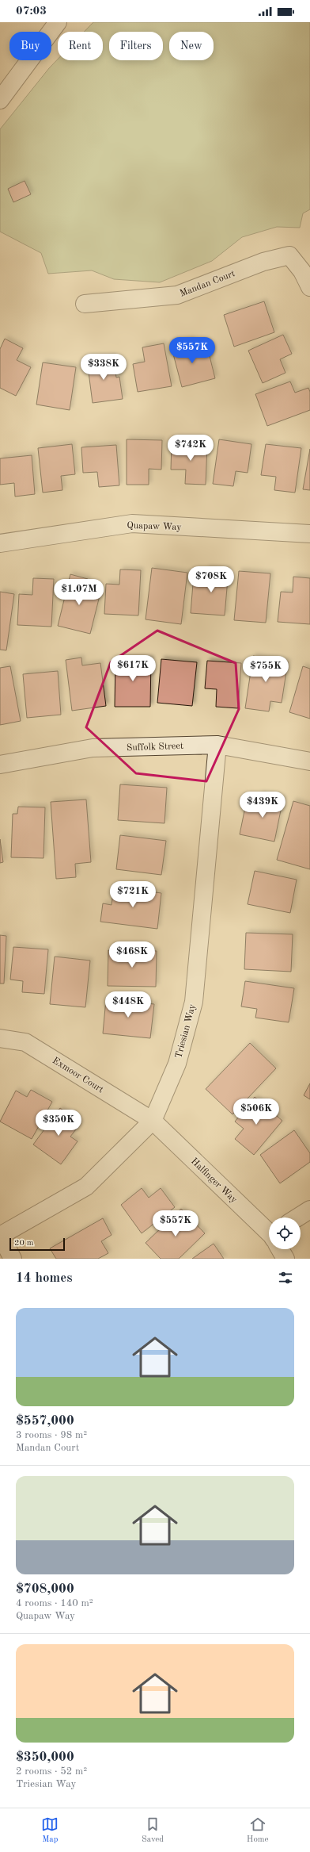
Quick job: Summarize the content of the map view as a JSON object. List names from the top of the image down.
{
  "streets": {
    "street": [
      "Mandan Court",
      "Quapaw Way",
      "Suffolk Street",
      "Triesian Way",
      "Exmoor Court",
      "Halfinger Way"
    ]
  },
  "crossings": [
    ["Suffolk Street", "Triesian Way"],
    ["Triesian Way", "Exmoor Court"],
    ["Triesian Way", "Halfinger Way"],
    ["Exmoor Court", "Halfinger Way"]
  ],
  "scale_bar": "20 m",
  "page": {
    "status": "07:03",
    "chip": [
      "Buy",
      "Rent",
      "Filters",
      "New"
    ],
    "price": [
      "$557K",
      "$338K",
      "$742K",
      "$708K",
      "$1.07M",
      "$617K",
      "$755K",
      "$439K",
      "$721K",
      "$468K",
      "$448K",
      "$506K",
      "$350K",
      "$557K"
    ],
    "scale": "20 m",
    "heading": "14 homes",
    "list": [
      {
        "name": "$557,000",
        "note": "3 rooms · 98 m² · Mandan Court"
      },
      {
        "name": "$708,000",
        "note": "4 rooms · 140 m² · Quapaw Way"
      },
      {
        "name": "$350,000",
        "note": "2 rooms · 52 m² · Triesian Way"
      }
    ],
    "tabs": ["Map", "Saved", "Home"]
  }
}
